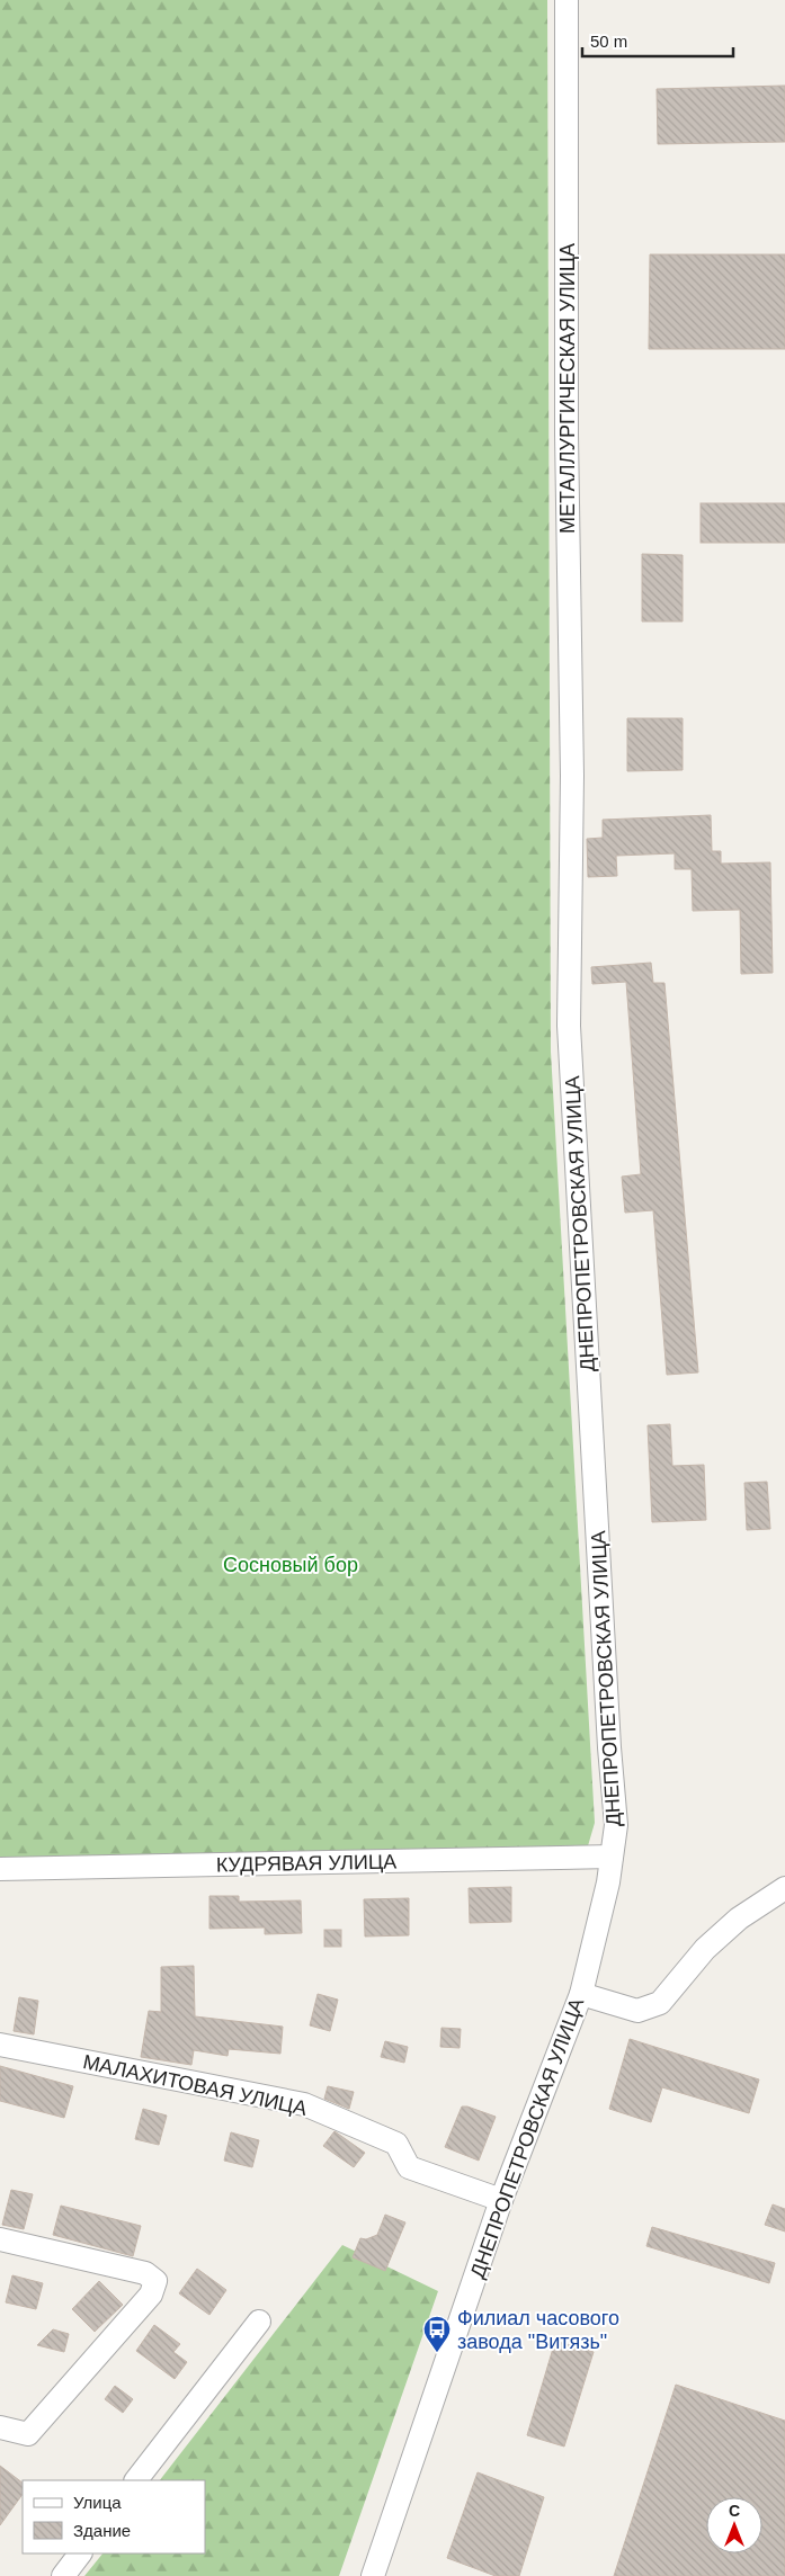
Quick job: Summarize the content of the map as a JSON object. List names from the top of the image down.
{
  "streets": {
    "street": [
      "МЕТАЛЛУРГИЧЕСКАЯ УЛИЦА",
      "ДНЕПРОПЕТРОВСКАЯ УЛИЦА",
      "КУДРЯВАЯ УЛИЦА",
      "МАЛАХИТОВАЯ УЛИЦА"
    ]
  },
  "crossings": [
    ["МЕТАЛЛУРГИЧЕСКАЯ УЛИЦА", "ДНЕПРОПЕТРОВСКАЯ УЛИЦА"],
    ["ДНЕПРОПЕТРОВСКАЯ УЛИЦА", "КУДРЯВАЯ УЛИЦА"],
    ["ДНЕПРОПЕТРОВСКАЯ УЛИЦА", "МАЛАХИТОВАЯ УЛИЦА"]
  ],
  "parks": ["Сосновый бор"],
  "places": {
    "bus stop": ["Филиал часового завода \"Витязь\""]
  },
  "legend": ["Улица", "Здание"],
  "scale_bar": "50 m",
  "north": "top"
}
